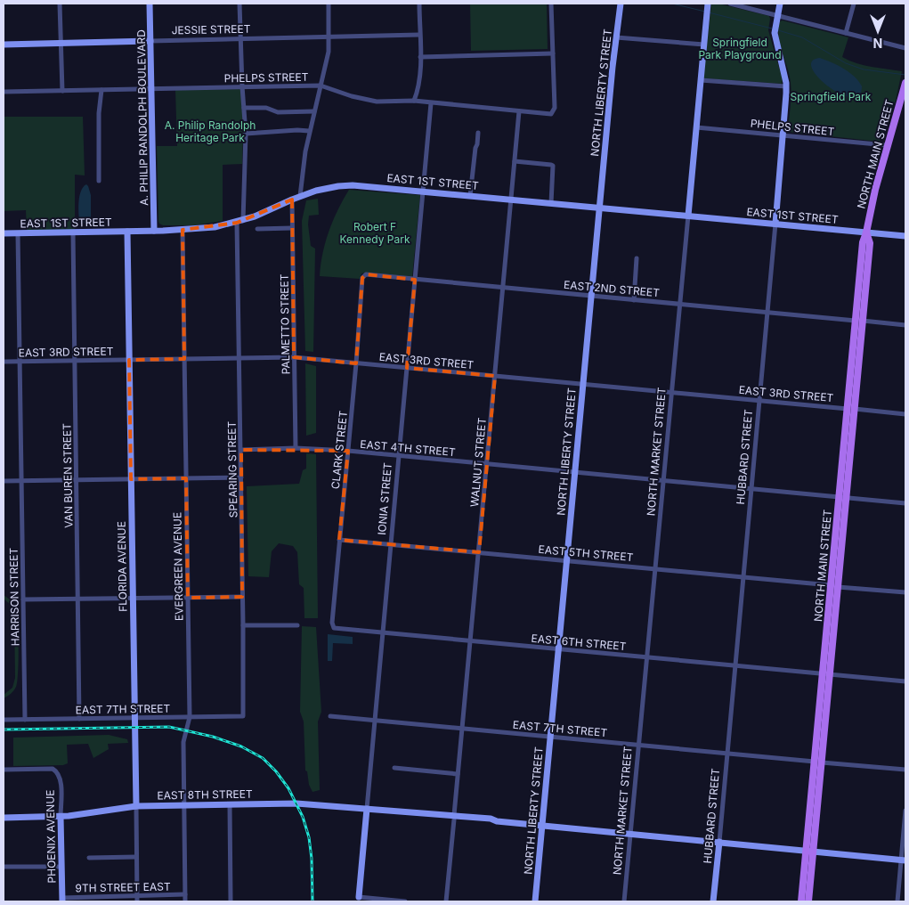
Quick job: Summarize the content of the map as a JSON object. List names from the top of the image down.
{
  "streets": {
    "main road": ["NORTH MAIN STREET"],
    "street": [
      "JESSIE STREET",
      "PHELPS STREET",
      "NORTH LIBERTY STREET",
      "A. PHILIP RANDOLPH BOULEVARD",
      "EAST 1ST STREET",
      "EAST 2ND STREET",
      "PALMETTO STREET",
      "EAST 3RD STREET",
      "EAST 4TH STREET",
      "CLARK STREET",
      "NORTH MARKET STREET",
      "HUBBARD STREET",
      "WALNUT STREET",
      "SPEARING STREET",
      "VAN BUREN STREET",
      "IONIA STREET",
      "EAST 5TH STREET",
      "FLORIDA AVENUE",
      "EVERGREEN AVENUE",
      "HARRISON STREET",
      "EAST 6TH STREET",
      "EAST 7TH STREET",
      "EAST 8TH STREET",
      "PHOENIX AVENUE",
      "9TH STREET EAST"
    ]
  },
  "crossings": [
    ["JESSIE STREET", "A. PHILIP RANDOLPH BOULEVARD"],
    ["JESSIE STREET", "SPEARING STREET"],
    ["PHELPS STREET", "A. PHILIP RANDOLPH BOULEVARD"],
    ["PHELPS STREET", "NORTH MAIN STREET"],
    ["PHELPS STREET", "NORTH MARKET STREET"],
    ["PHELPS STREET", "HUBBARD STREET"],
    ["PHELPS STREET", "WALNUT STREET"],
    ["PHELPS STREET", "SPEARING STREET"],
    ["PHELPS STREET", "IONIA STREET"],
    ["NORTH LIBERTY STREET", "EAST 1ST STREET"],
    ["NORTH LIBERTY STREET", "EAST 2ND STREET"],
    ["NORTH LIBERTY STREET", "EAST 3RD STREET"],
    ["NORTH LIBERTY STREET", "EAST 4TH STREET"],
    ["NORTH LIBERTY STREET", "EAST 5TH STREET"],
    ["NORTH LIBERTY STREET", "EAST 6TH STREET"],
    ["NORTH LIBERTY STREET", "EAST 7TH STREET"],
    ["NORTH LIBERTY STREET", "EAST 8TH STREET"],
    ["A. PHILIP RANDOLPH BOULEVARD", "EAST 1ST STREET"],
    ["NORTH MAIN STREET", "EAST 1ST STREET"],
    ["NORTH MAIN STREET", "EAST 2ND STREET"],
    ["NORTH MAIN STREET", "EAST 3RD STREET"],
    ["NORTH MAIN STREET", "EAST 4TH STREET"],
    ["NORTH MAIN STREET", "EAST 5TH STREET"],
    ["NORTH MAIN STREET", "EAST 6TH STREET"],
    ["NORTH MAIN STREET", "EAST 7TH STREET"],
    ["NORTH MAIN STREET", "EAST 8TH STREET"],
    ["EAST 1ST STREET", "PALMETTO STREET"],
    ["EAST 1ST STREET", "NORTH MARKET STREET"],
    ["EAST 1ST STREET", "HUBBARD STREET"],
    ["EAST 1ST STREET", "WALNUT STREET"],
    ["EAST 1ST STREET", "SPEARING STREET"],
    ["EAST 1ST STREET", "VAN BUREN STREET"],
    ["EAST 1ST STREET", "IONIA STREET"],
    ["EAST 1ST STREET", "FLORIDA AVENUE"],
    ["EAST 1ST STREET", "EVERGREEN AVENUE"],
    ["EAST 1ST STREET", "HARRISON STREET"],
    ["EAST 2ND STREET", "CLARK STREET"],
    ["EAST 2ND STREET", "NORTH MARKET STREET"],
    ["EAST 2ND STREET", "HUBBARD STREET"],
    ["EAST 2ND STREET", "WALNUT STREET"],
    ["EAST 2ND STREET", "IONIA STREET"],
    ["PALMETTO STREET", "EAST 3RD STREET"],
    ["PALMETTO STREET", "EAST 4TH STREET"],
    ["EAST 3RD STREET", "CLARK STREET"],
    ["EAST 3RD STREET", "NORTH MARKET STREET"],
    ["EAST 3RD STREET", "HUBBARD STREET"],
    ["EAST 3RD STREET", "WALNUT STREET"],
    ["EAST 3RD STREET", "SPEARING STREET"],
    ["EAST 3RD STREET", "VAN BUREN STREET"],
    ["EAST 3RD STREET", "IONIA STREET"],
    ["EAST 3RD STREET", "FLORIDA AVENUE"],
    ["EAST 3RD STREET", "EVERGREEN AVENUE"],
    ["EAST 3RD STREET", "HARRISON STREET"],
    ["EAST 4TH STREET", "CLARK STREET"],
    ["EAST 4TH STREET", "NORTH MARKET STREET"],
    ["EAST 4TH STREET", "HUBBARD STREET"],
    ["EAST 4TH STREET", "WALNUT STREET"],
    ["EAST 4TH STREET", "SPEARING STREET"],
    ["EAST 4TH STREET", "IONIA STREET"],
    ["CLARK STREET", "EAST 5TH STREET"],
    ["CLARK STREET", "EAST 6TH STREET"],
    ["NORTH MARKET STREET", "EAST 5TH STREET"],
    ["NORTH MARKET STREET", "EAST 6TH STREET"],
    ["NORTH MARKET STREET", "EAST 7TH STREET"],
    ["NORTH MARKET STREET", "EAST 8TH STREET"],
    ["HUBBARD STREET", "EAST 5TH STREET"],
    ["HUBBARD STREET", "EAST 6TH STREET"],
    ["HUBBARD STREET", "EAST 7TH STREET"],
    ["HUBBARD STREET", "EAST 8TH STREET"],
    ["WALNUT STREET", "EAST 5TH STREET"],
    ["WALNUT STREET", "EAST 6TH STREET"],
    ["WALNUT STREET", "EAST 7TH STREET"],
    ["WALNUT STREET", "EAST 8TH STREET"],
    ["SPEARING STREET", "EAST 7TH STREET"],
    ["VAN BUREN STREET", "EAST 7TH STREET"],
    ["IONIA STREET", "EAST 5TH STREET"],
    ["IONIA STREET", "EAST 6TH STREET"],
    ["IONIA STREET", "EAST 7TH STREET"],
    ["IONIA STREET", "EAST 8TH STREET"],
    ["FLORIDA AVENUE", "EAST 7TH STREET"],
    ["FLORIDA AVENUE", "EAST 8TH STREET"],
    ["FLORIDA AVENUE", "9TH STREET EAST"],
    ["EVERGREEN AVENUE", "EAST 7TH STREET"],
    ["EVERGREEN AVENUE", "EAST 8TH STREET"],
    ["EVERGREEN AVENUE", "9TH STREET EAST"],
    ["HARRISON STREET", "EAST 7TH STREET"],
    ["EAST 8TH STREET", "PHOENIX AVENUE"],
    ["PHOENIX AVENUE", "9TH STREET EAST"]
  ],
  "parks": [
    "Springfield Park Playground",
    "Springfield Park",
    "A. Philip Randolph Heritage Park",
    "Robert F Kennedy Park"
  ],
  "north": "bottom"
}
